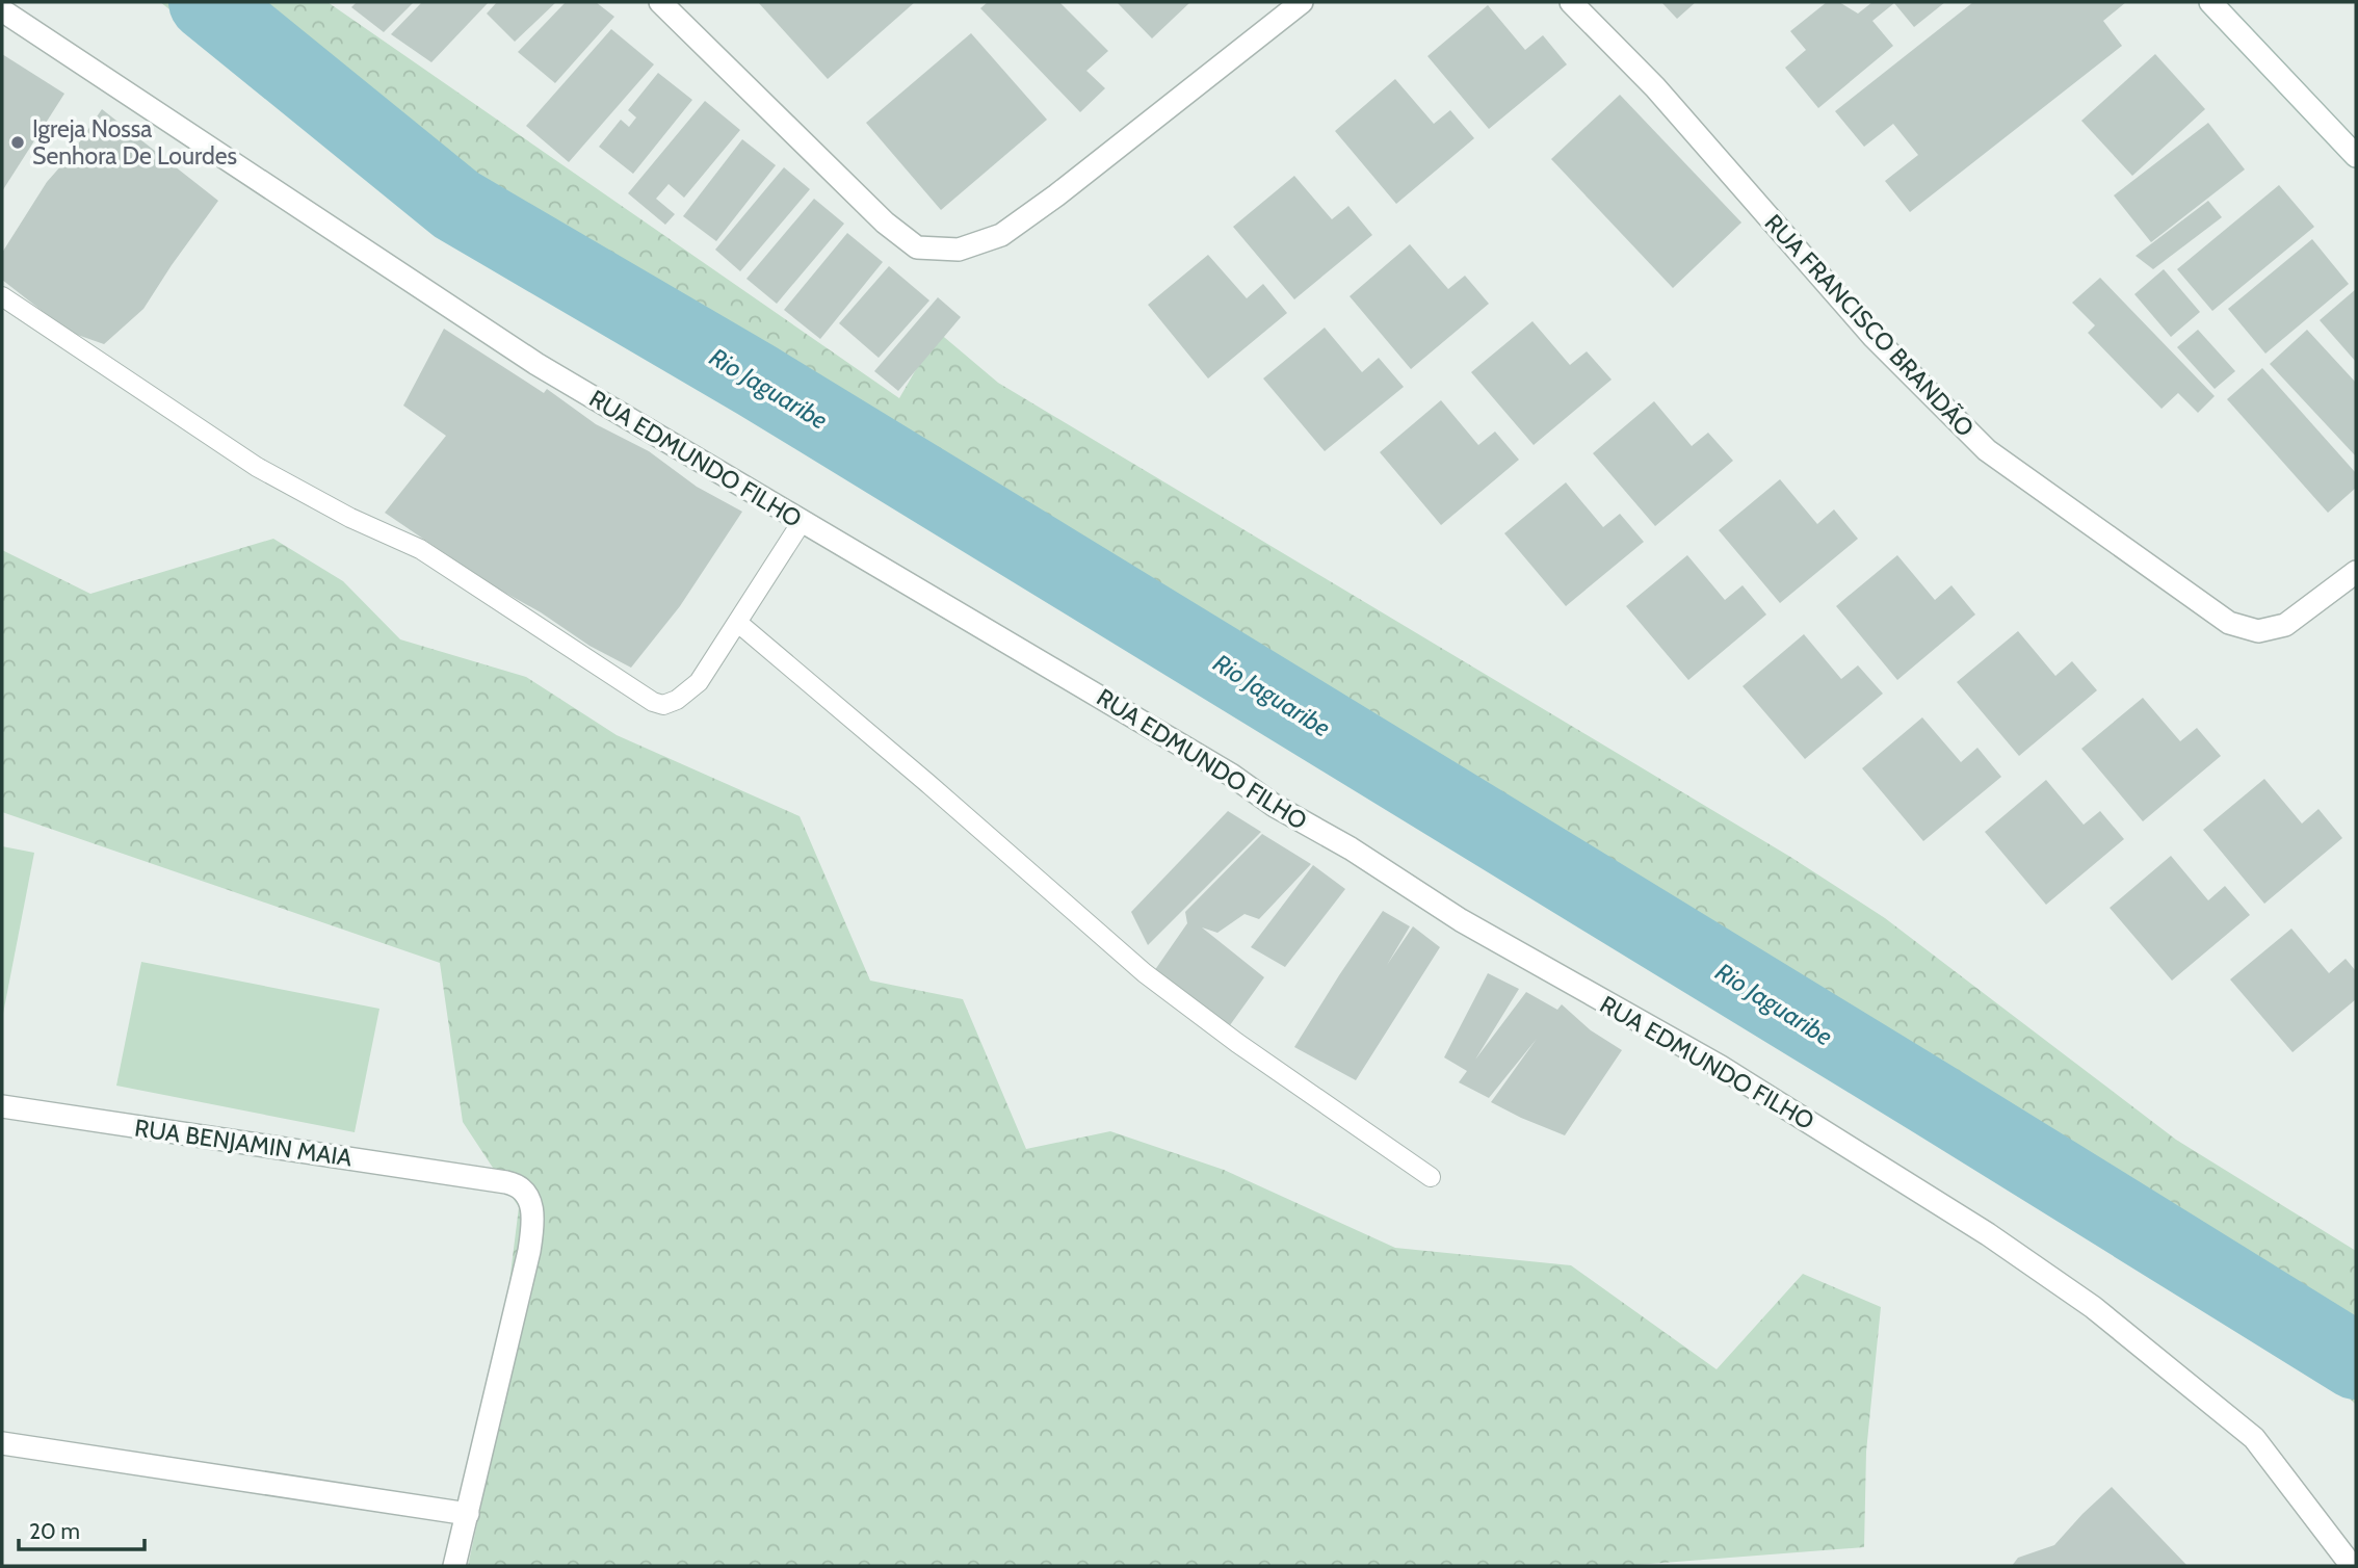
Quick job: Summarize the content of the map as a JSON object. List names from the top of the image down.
{
  "streets": {
    "street": ["RUA FRANCISCO BRANDÃO", "RUA EDMUNDO FILHO", "RUA BENJAMIN MAIA"]
  },
  "water": ["Rio Jaguaribe"],
  "places": ["Igreja Nossa Senhora De Lourdes"],
  "scale_bar": "20 m"
}
